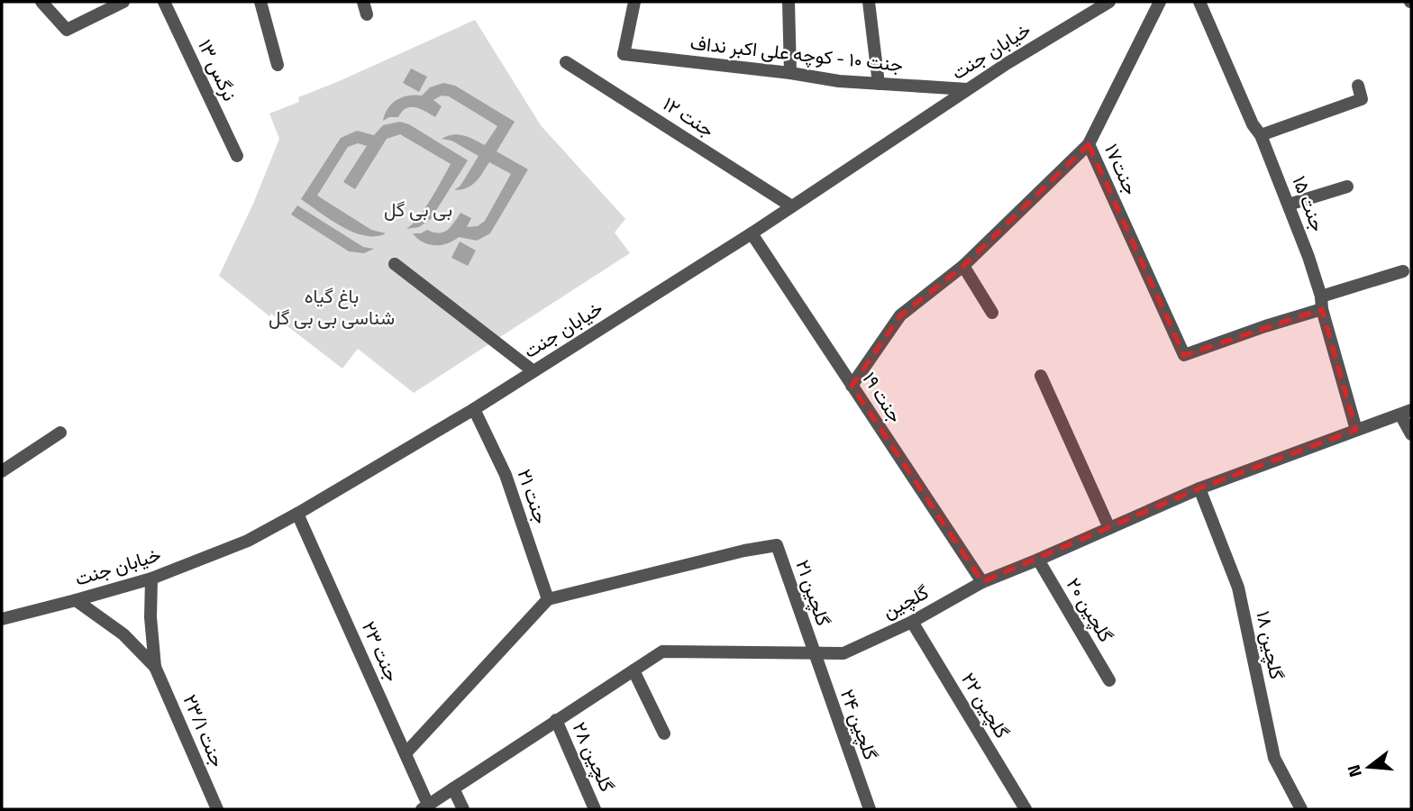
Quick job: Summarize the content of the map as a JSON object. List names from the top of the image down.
{
  "streets": {
    "street": [
      "خیابان جنت",
      "جنت ۱۰ - کوچه علی اکبر نداف",
      "نرگس ۱۳",
      "جنت ۱۲",
      "جنت۱۷",
      "جنت ۱۵",
      "جنت ۱۹",
      "جنت ۲۱",
      "گلچین ۲۱",
      "گلچین",
      "گلچین ۲۰",
      "گلچین ۱۸",
      "جنت ۲۳",
      "گلچین ۲۲",
      "گلچین ۲۴",
      "جنت ۲۳/۱",
      "گلچین ۲۸"
    ]
  },
  "crossings": [
    ["خیابان جنت", "جنت ۱۰ - کوچه علی اکبر نداف"],
    ["خیابان جنت", "جنت ۱۲"],
    ["خیابان جنت", "جنت ۱۹"],
    ["خیابان جنت", "جنت ۲۱"],
    ["خیابان جنت", "جنت ۲۳"],
    ["جنت۱۷", "جنت ۱۵"],
    ["جنت ۱۵", "گلچین"],
    ["جنت ۱۹", "گلچین"],
    ["جنت ۲۱", "گلچین ۲۱"],
    ["گلچین ۲۱", "گلچین"],
    ["گلچین ۲۱", "گلچین ۲۴"],
    ["گلچین", "گلچین ۲۰"],
    ["گلچین", "گلچین ۱۸"],
    ["گلچین", "جنت ۲۳"],
    ["گلچین", "گلچین ۲۲"],
    ["گلچین", "گلچین ۲۴"],
    ["گلچین", "گلچین ۲۸"]
  ],
  "parks": ["بی بی گل", "باغ گیاه شناسی بی بی گل"],
  "north": "left"
}
